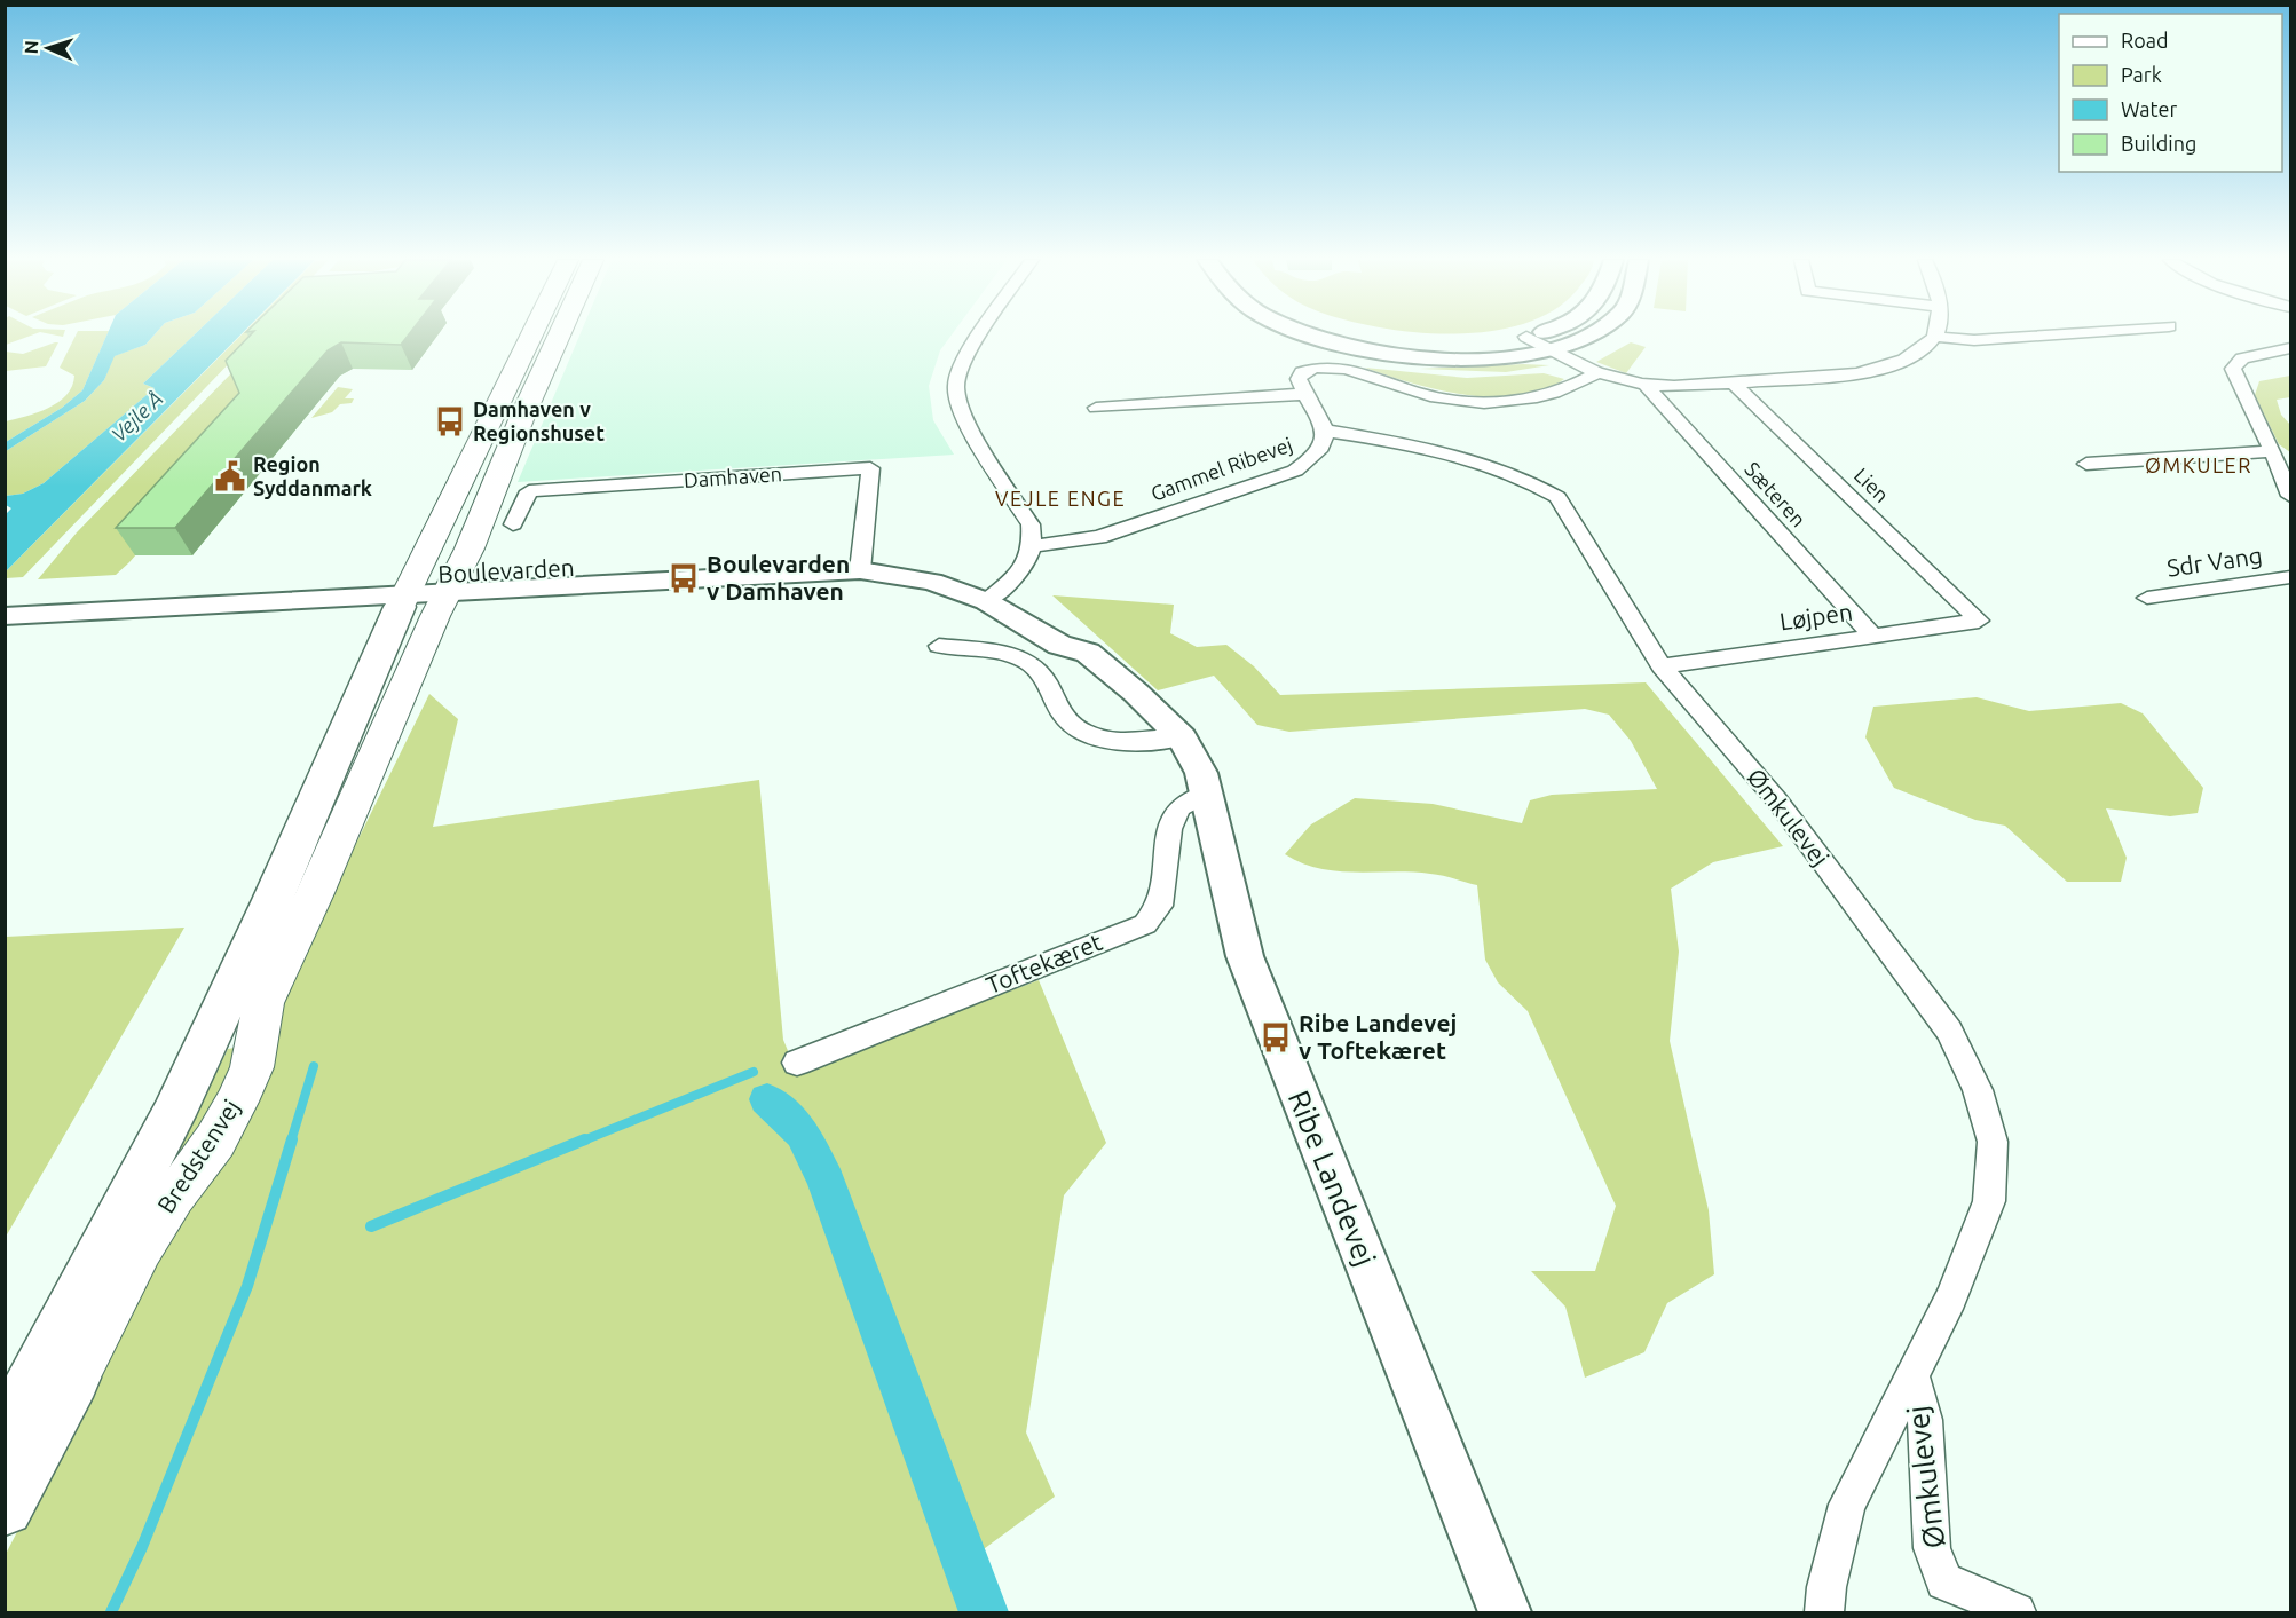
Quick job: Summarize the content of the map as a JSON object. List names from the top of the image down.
{
  "streets": {
    "highway": ["Bredstenvej"],
    "main road": ["Boulevarden", "Ribe Landevej"],
    "street": [
      "Gammel Ribevej",
      "Damhaven",
      "Lien",
      "Sæteren",
      "Sdr Vang",
      "Løjpen",
      "Ømkulevej",
      "Toftekæret"
    ]
  },
  "crossings": [
    ["Gammel Ribevej", "Ømkulevej"],
    ["Damhaven", "Boulevarden"],
    ["Lien", "Løjpen"],
    ["Sæteren", "Løjpen"],
    ["Boulevarden", "Bredstenvej"],
    ["Boulevarden", "Ribe Landevej"],
    ["Løjpen", "Ømkulevej"],
    ["Toftekæret", "Ribe Landevej"]
  ],
  "districts": ["ØMKULER", "VEJLE ENGE"],
  "water": ["Vejle Å"],
  "places": {
    "bus stop": ["Damhaven v Regionshuset", "Boulevarden v Damhaven", "Ribe Landevej v Toftekæret"],
    "public building": ["Region Syddanmark"]
  },
  "legend": [
    "Road",
    "Park",
    "Water",
    "Building"
  ],
  "north": "left"
}
